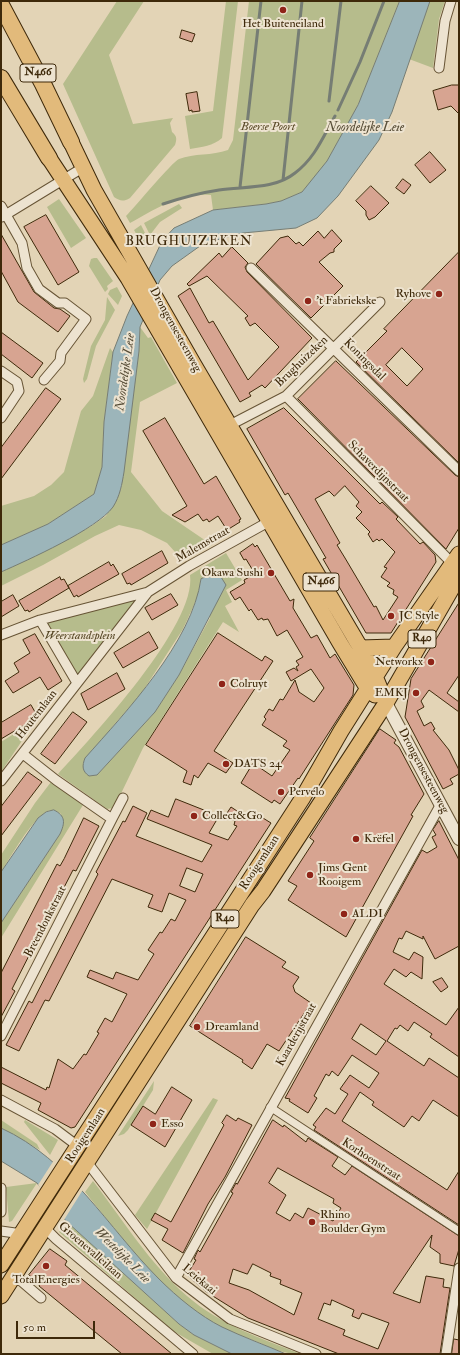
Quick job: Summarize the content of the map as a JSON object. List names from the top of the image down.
{
  "streets": {
    "highway": ["N466", "Drongensesteenweg"],
    "main road": ["R40", "Rooigemlaan"],
    "street": [
      "Koningsdal",
      "Brughuizeken",
      "Schaverdijnstraat",
      "Malemstraat",
      "Houtemlaan",
      "Breendonkstraat",
      "Kaarderijstraat",
      "Korhoenstraat",
      "Groenevalleilaan",
      "Leiekaai"
    ]
  },
  "crossings": [
    ["Drongensesteenweg", "Brughuizeken"],
    ["Drongensesteenweg", "Malemstraat"],
    ["Drongensesteenweg", "R40"],
    ["Drongensesteenweg", "Rooigemlaan"],
    ["Drongensesteenweg", "Kaarderijstraat"],
    ["Koningsdal", "Brughuizeken"],
    ["Brughuizeken", "Schaverdijnstraat"],
    ["Schaverdijnstraat", "Rooigemlaan"],
    ["R40", "Rooigemlaan"],
    ["R40", "Groenevalleilaan"],
    ["Rooigemlaan", "Groenevalleilaan"],
    ["Rooigemlaan", "Leiekaai"],
    ["Kaarderijstraat", "Korhoenstraat"],
    ["Kaarderijstraat", "Leiekaai"]
  ],
  "districts": ["BRUGHUIZEKEN"],
  "water": ["Noordelijke Leie", "Westelijke Leie"],
  "parks": ["Boerse Poort", "Weerstandsplein"],
  "places": [
    "Het Buiteneiland",
    "Ryhove",
    "'t Fabriekske",
    "Okawa Sushi",
    "JC Style",
    "Networkx",
    "Colruyt",
    "EMKJ",
    "DATS 24",
    "Pervélo",
    "Collect&Go",
    "Krëfel",
    "Jims Gent Rooigem",
    "ALDI",
    "Dreamland",
    "Esso",
    "Rhino Boulder Gym",
    "TotalEnergies"
  ],
  "scale_bar": "50 m"
}
